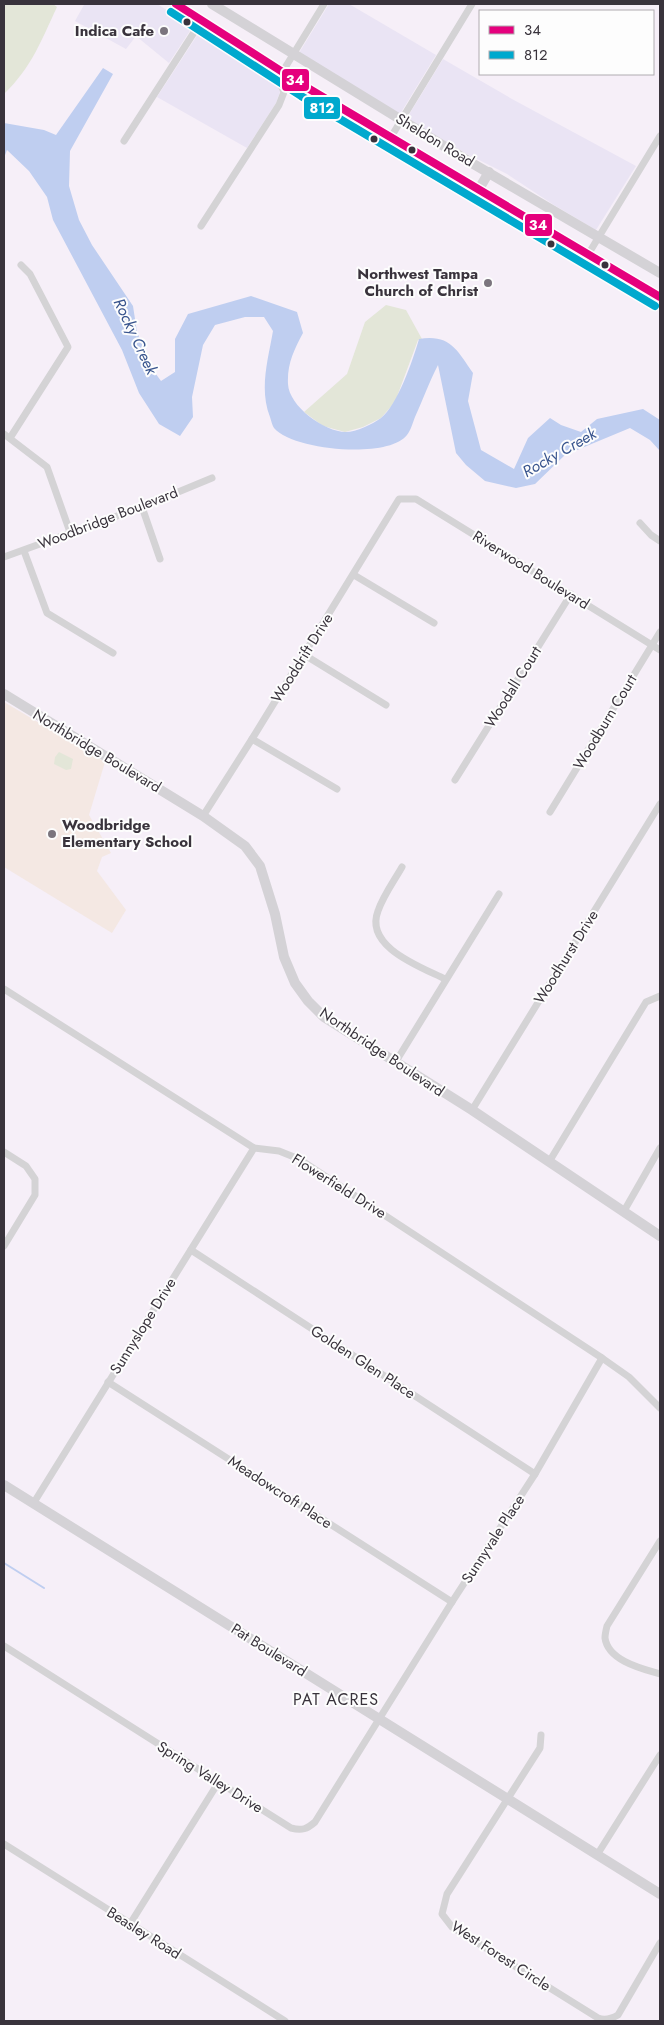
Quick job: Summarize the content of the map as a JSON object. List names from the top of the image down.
{
  "streets": {
    "street": [
      "Sheldon Road",
      "Woodbridge Boulevard",
      "Riverwood Boulevard",
      "Wooddrift Drive",
      "Woodall Court",
      "Woodburn Court",
      "Northbridge Boulevard",
      "Woodhurst Drive",
      "Flowerfield Drive",
      "Sunnyslope Drive",
      "Golden Glen Place",
      "Meadowcroft Place",
      "Sunnyvale Place",
      "Pat Boulevard",
      "Spring Valley Drive",
      "Beasley Road",
      "West Forest Circle"
    ]
  },
  "crossings": [
    ["Riverwood Boulevard", "Wooddrift Drive"],
    ["Riverwood Boulevard", "Woodall Court"],
    ["Riverwood Boulevard", "Woodburn Court"],
    ["Wooddrift Drive", "Northbridge Boulevard"],
    ["Northbridge Boulevard", "Woodhurst Drive"],
    ["Flowerfield Drive", "Sunnyslope Drive"],
    ["Flowerfield Drive", "Sunnyvale Place"],
    ["Sunnyslope Drive", "Golden Glen Place"],
    ["Sunnyslope Drive", "Meadowcroft Place"],
    ["Sunnyslope Drive", "Pat Boulevard"],
    ["Golden Glen Place", "Sunnyvale Place"],
    ["Meadowcroft Place", "Sunnyvale Place"],
    ["Sunnyvale Place", "Pat Boulevard"],
    ["Sunnyvale Place", "Spring Valley Drive"],
    ["Pat Boulevard", "Spring Valley Drive"],
    ["Pat Boulevard", "West Forest Circle"]
  ],
  "districts": ["PAT ACRES"],
  "water": ["Rocky Creek"],
  "places": ["Indica Cafe", "Northwest Tampa Church of Christ", "Woodbridge Elementary School"],
  "lines": ["transit line 34", "transit line 812"],
  "legend": ["34", "812"]
}
